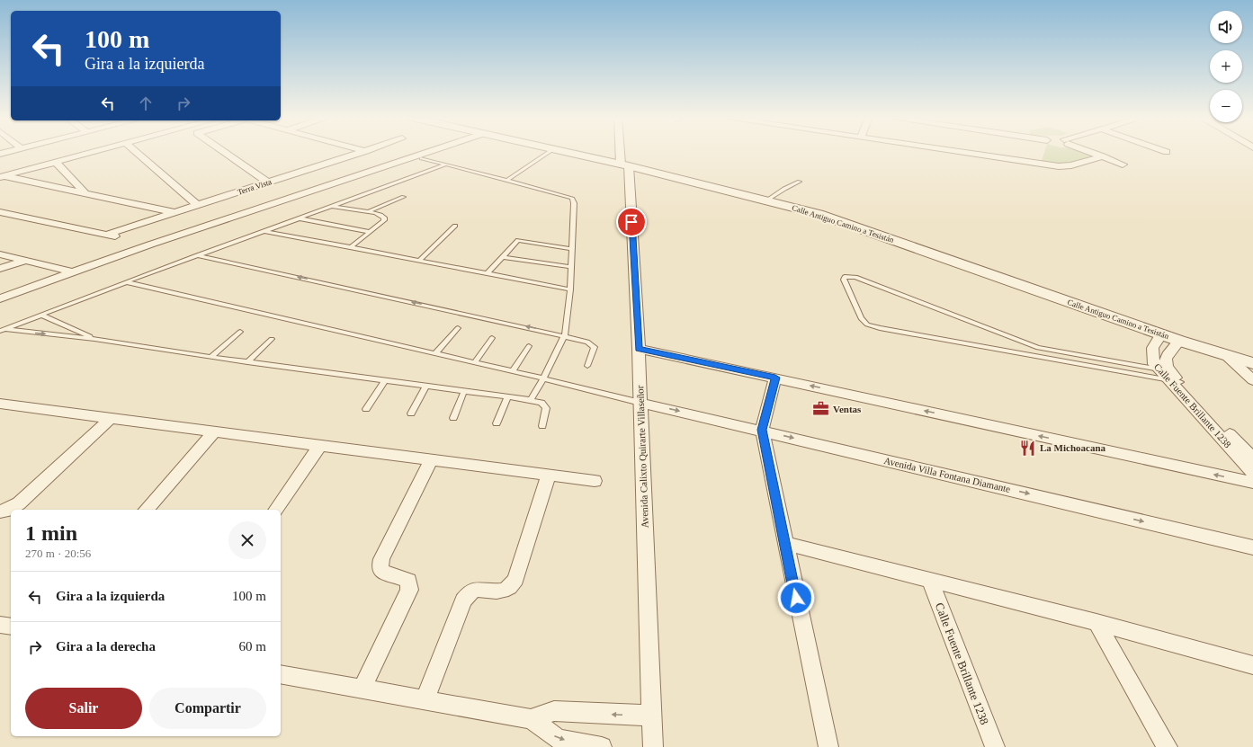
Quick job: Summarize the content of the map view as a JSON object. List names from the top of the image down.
{
  "streets": {
    "street": [
      "Terra Vista",
      "Calle Antiguo Camino a Tesistán",
      "Calle Fuente Brillante 1238",
      "Avenida Calixto Quirarte Villaseñor",
      "Avenida Villa Fontana Diamante"
    ]
  },
  "crossings": [
    ["Calle Antiguo Camino a Tesistán", "Calle Fuente Brillante 1238"],
    ["Calle Antiguo Camino a Tesistán", "Avenida Calixto Quirarte Villaseñor"],
    ["Avenida Calixto Quirarte Villaseñor", "Avenida Villa Fontana Diamante"]
  ],
  "places": {
    "office": ["Ventas"],
    "restaurant": ["La Michoacana"]
  },
  "page": {
    "map_buttons": ["+", "−"],
    "turn": ["100 m", "Gira a la izquierda"],
    "heading": ["1 min", "270 m · 20:56"],
    "list": [
      {
        "name": "Gira a la izquierda",
        "value": "100 m"
      },
      {
        "name": "Gira a la derecha",
        "value": "60 m"
      }
    ],
    "buttons": ["Salir", "Compartir"]
  }
}
